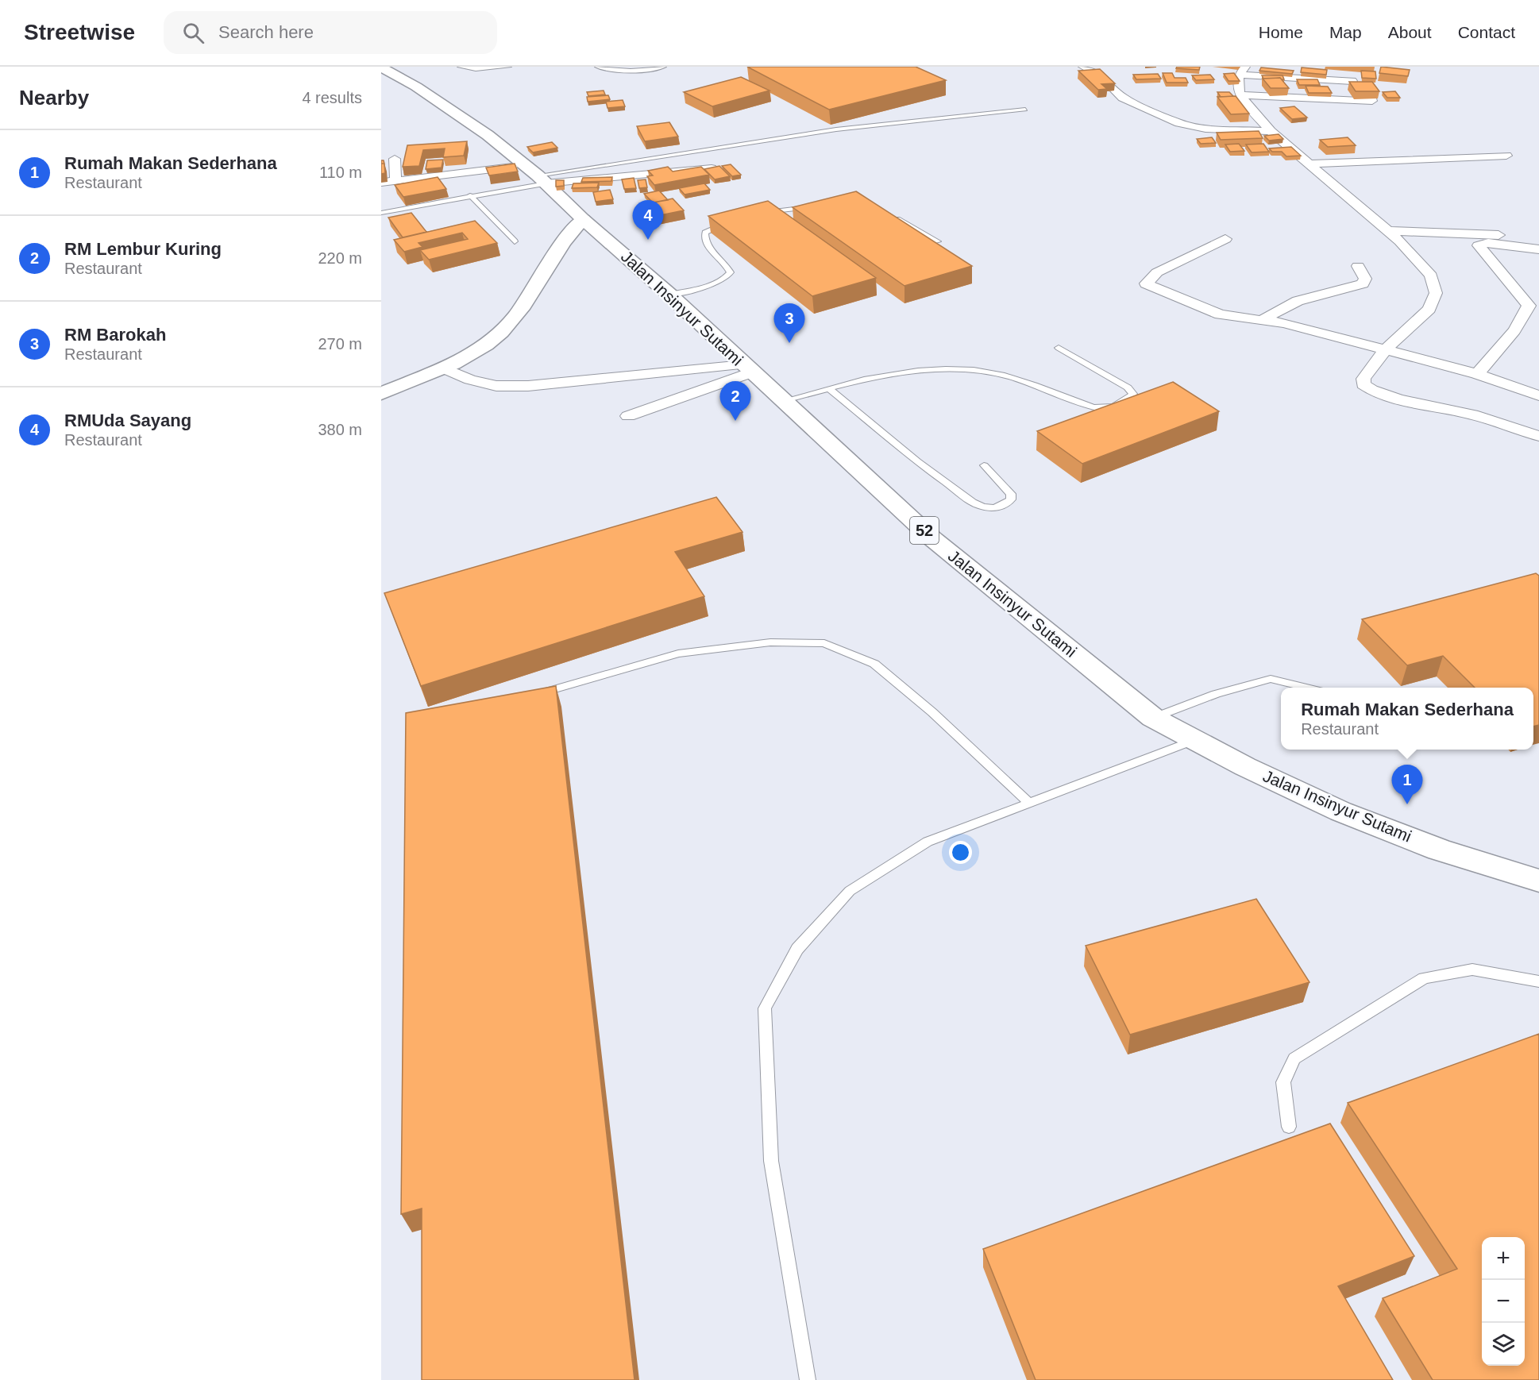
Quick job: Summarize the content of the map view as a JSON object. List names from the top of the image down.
{
  "streets": {
    "main road": ["Jalan Insinyur Sutami", "52"]
  },
  "page": {
    "header": "Streetwise",
    "search": "Search here",
    "nav": [
      "Home",
      "Map",
      "About",
      "Contact"
    ],
    "heading": ["Nearby", "4 results"],
    "list": [
      {
        "mark": "1",
        "name": "Rumah Makan Sederhana",
        "note": "Restaurant",
        "value": "110 m"
      },
      {
        "mark": "2",
        "name": "RM Lembur Kuring",
        "note": "Restaurant",
        "value": "220 m"
      },
      {
        "mark": "3",
        "name": "RM Barokah",
        "note": "Restaurant",
        "value": "270 m"
      },
      {
        "mark": "4",
        "name": "RMUda Sayang",
        "note": "Restaurant",
        "value": "380 m"
      }
    ],
    "pins": [
      "4",
      "3",
      "2",
      "1"
    ],
    "popup": ["Rumah Makan Sederhana", "Restaurant"],
    "map_buttons": ["+", "−"]
  }
}
